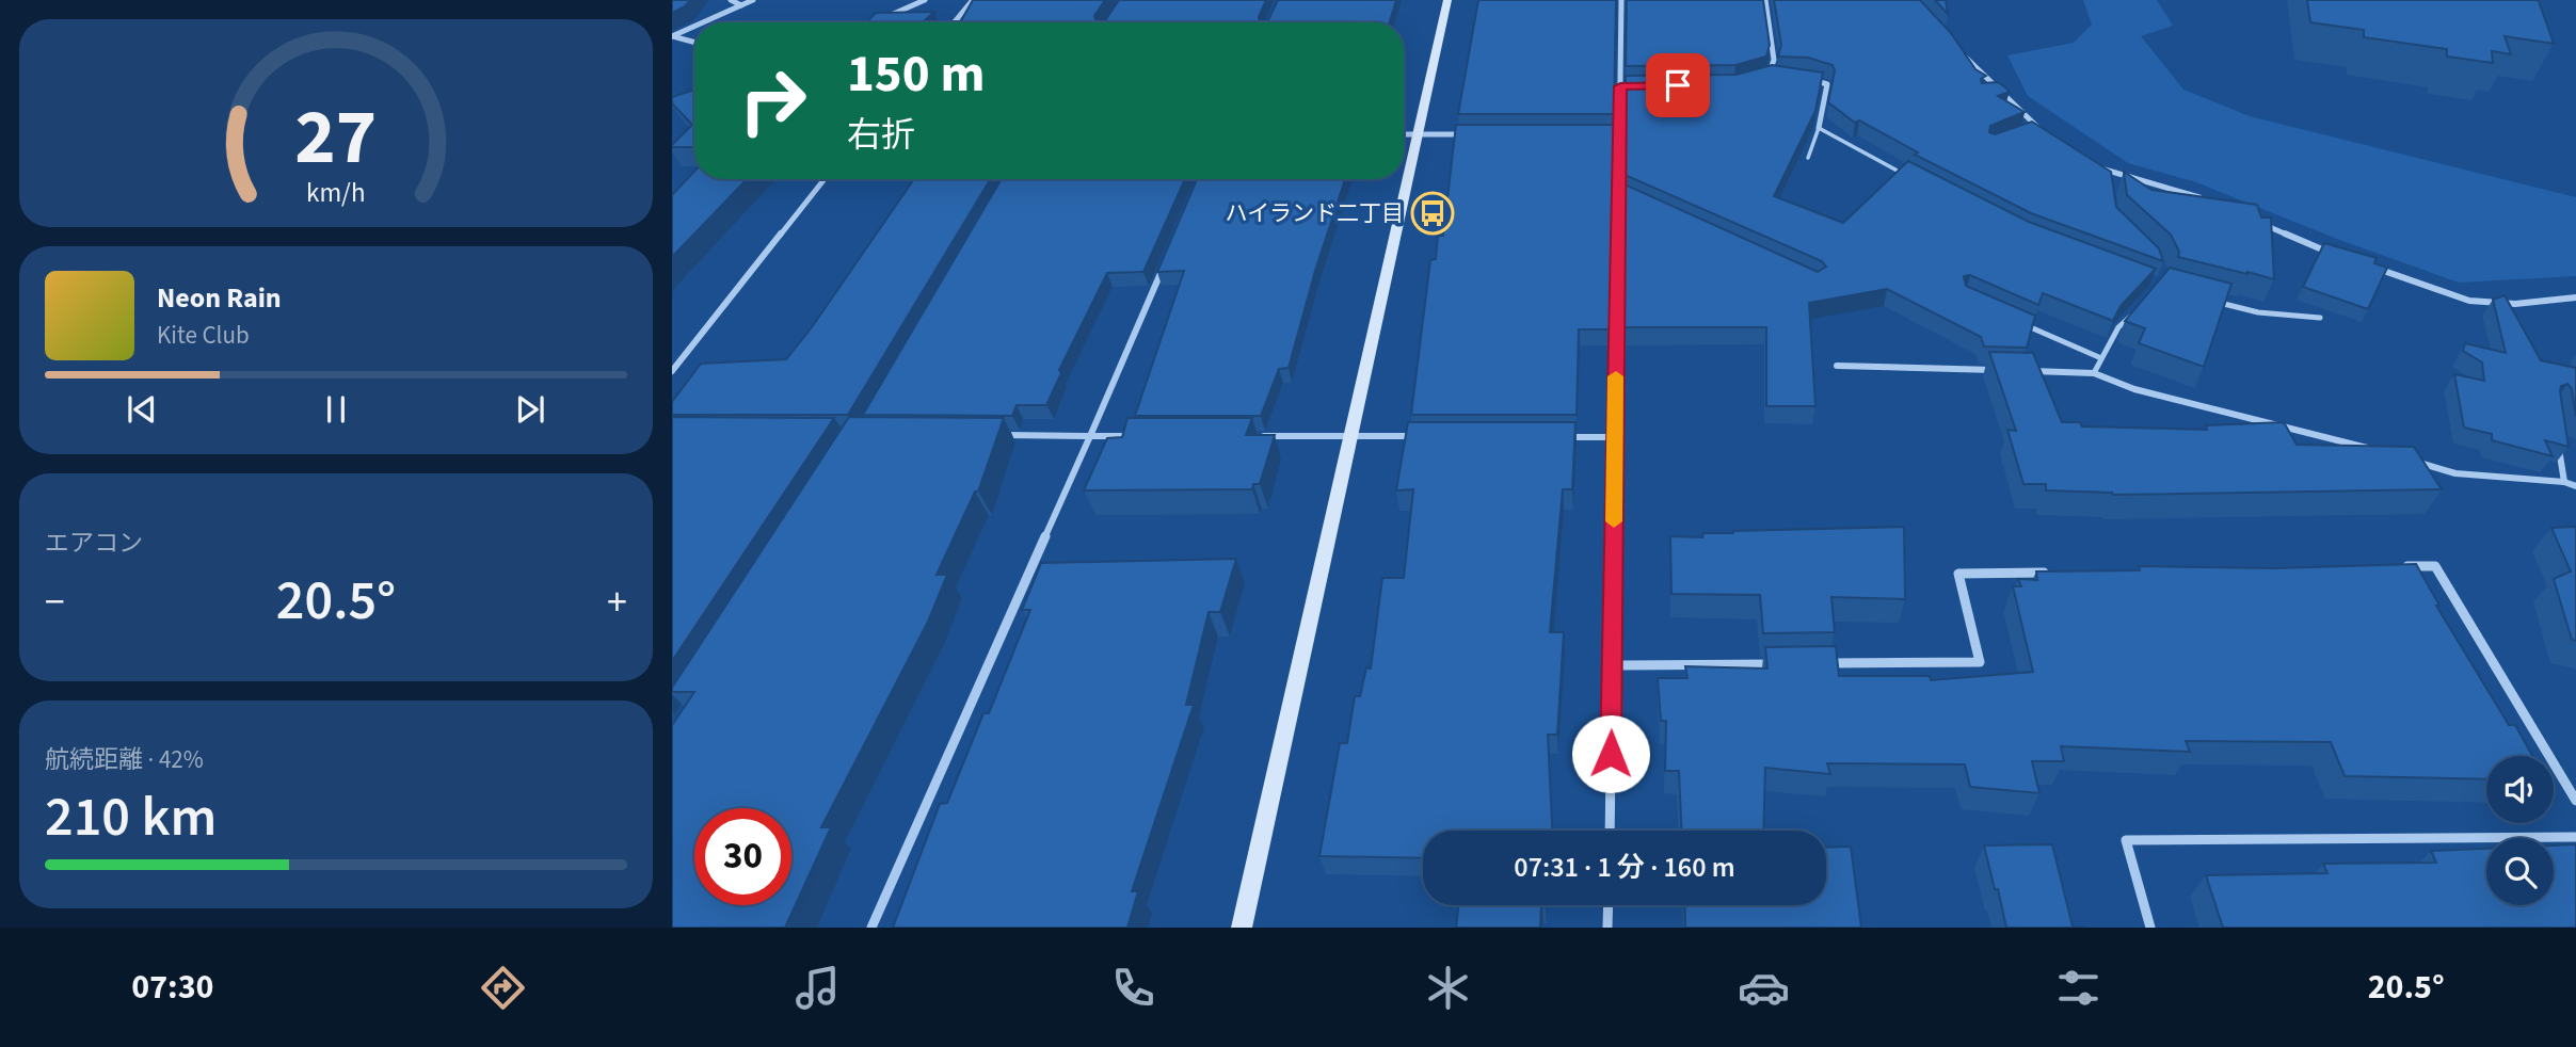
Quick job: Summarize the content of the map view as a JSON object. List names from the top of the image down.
{
  "places": {
    "bus stop": ["ハイランド二丁目"]
  },
  "page": {
    "turn": ["150 m", "右折"],
    "song": ["Neon Rain", "Kite Club"],
    "tile": [
      "エアコン",
      ["航続距離 · 42%", "210 km"]
    ],
    "heat": ["−", "20.5°", "+"],
    "limit": "30",
    "trip": "07:31 · 1 分 · 160 m",
    "tabs": ["07:30", "20.5°"],
    "gauge": ["27", "km/h"]
  }
}
